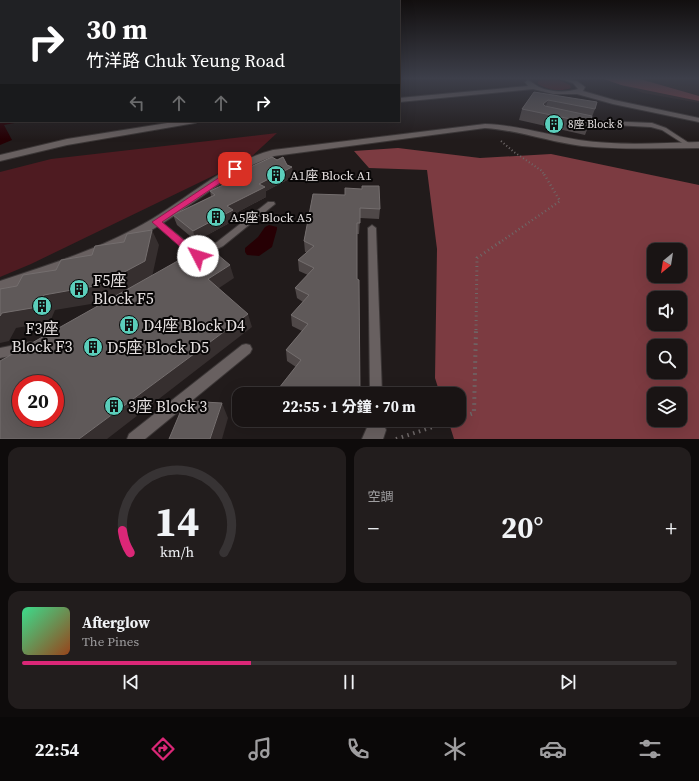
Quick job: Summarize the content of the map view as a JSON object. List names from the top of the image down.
{
  "places": {
    "building": [
      "8座 Block 8",
      "A1座 Block A1",
      "A5座 Block A5",
      "F5座 Block F5",
      "F3座 Block F3",
      "D4座 Block D4",
      "D5座 Block D5",
      "3座 Block 3"
    ]
  },
  "north": "bottom left",
  "page": {
    "turn": ["30 m", "竹洋路 Chuk Yeung Road"],
    "limit": "20",
    "trip": "22:55 · 1 分鐘 · 70 m",
    "tile": "空調",
    "heat": ["−", "20°", "+"],
    "song": ["Afterglow", "The Pines"],
    "tabs": "22:54",
    "gauge": ["14", "km/h"]
  }
}
